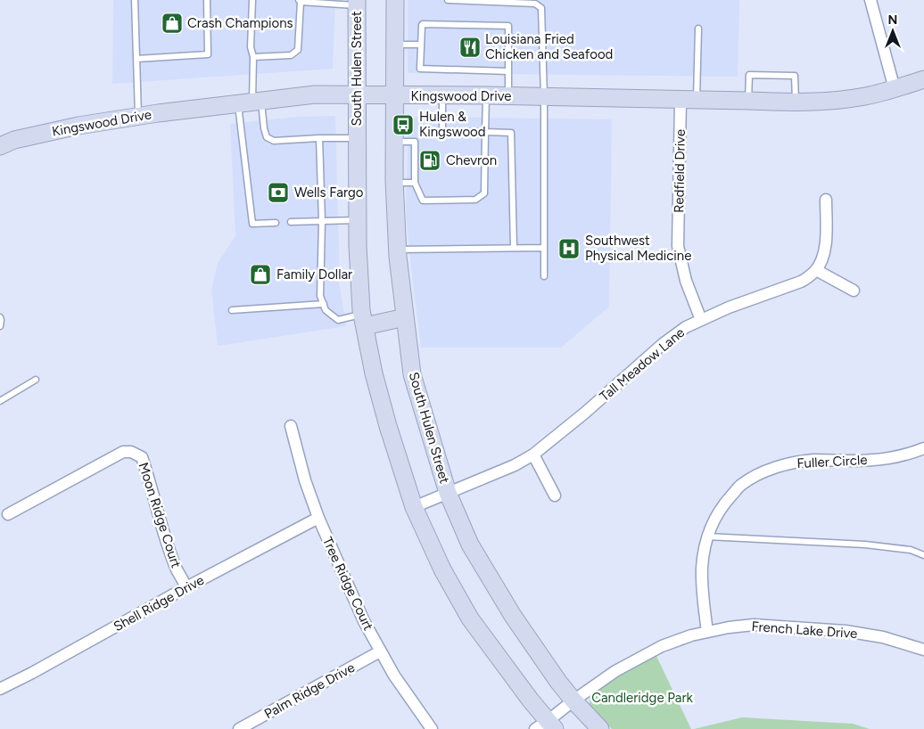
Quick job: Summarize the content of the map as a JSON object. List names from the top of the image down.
{
  "streets": {
    "main road": ["South Hulen Street", "Kingswood Drive"],
    "street": [
      "Redfield Drive",
      "Tall Meadow Lane",
      "Fuller Circle",
      "Moon Ridge Court",
      "Tree Ridge Court",
      "Shell Ridge Drive",
      "French Lake Drive",
      "Palm Ridge Drive"
    ]
  },
  "crossings": [
    ["South Hulen Street", "Kingswood Drive"],
    ["South Hulen Street", "Tall Meadow Lane"],
    ["South Hulen Street", "French Lake Drive"],
    ["Kingswood Drive", "Redfield Drive"],
    ["Redfield Drive", "Tall Meadow Lane"],
    ["Fuller Circle", "French Lake Drive"],
    ["Moon Ridge Court", "Shell Ridge Drive"],
    ["Tree Ridge Court", "Shell Ridge Drive"],
    ["Tree Ridge Court", "Palm Ridge Drive"]
  ],
  "parks": ["Candleridge Park"],
  "places": {
    "shop": ["Crash Champions", "Family Dollar"],
    "restaurant": ["Louisiana Fried Chicken and Seafood"],
    "bus stop": ["Hulen & Kingswood"],
    "fuel station": ["Chevron"],
    "bank": ["Wells Fargo"],
    "hospital": ["Southwest Physical Medicine"]
  },
  "north": "top"
}
